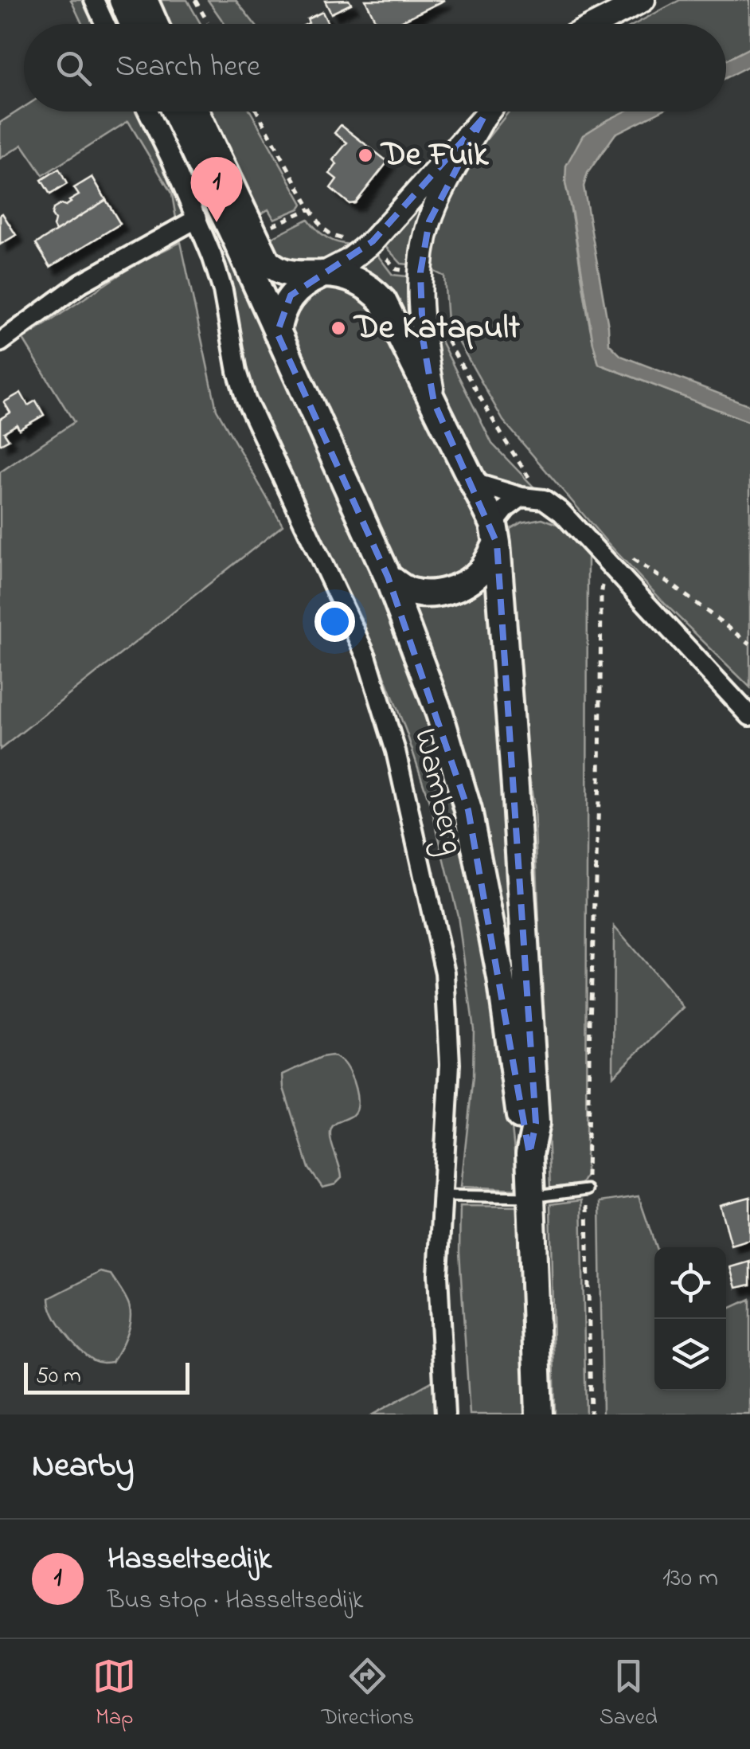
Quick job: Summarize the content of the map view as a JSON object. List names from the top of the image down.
{
  "streets": {
    "main road": ["Wamberg"]
  },
  "places": ["De Fuik", "De Katapult"],
  "scale_bar": "50 m",
  "page": {
    "search": "Search here",
    "pins": "1",
    "scale": "50 m",
    "heading": "Nearby",
    "list": [
      {
        "mark": "1",
        "name": "Hasseltsedijk",
        "note": "Bus stop · Hasseltsedijk",
        "value": "130 m"
      }
    ],
    "nav": ["Map", "Directions", "Saved"]
  }
}
